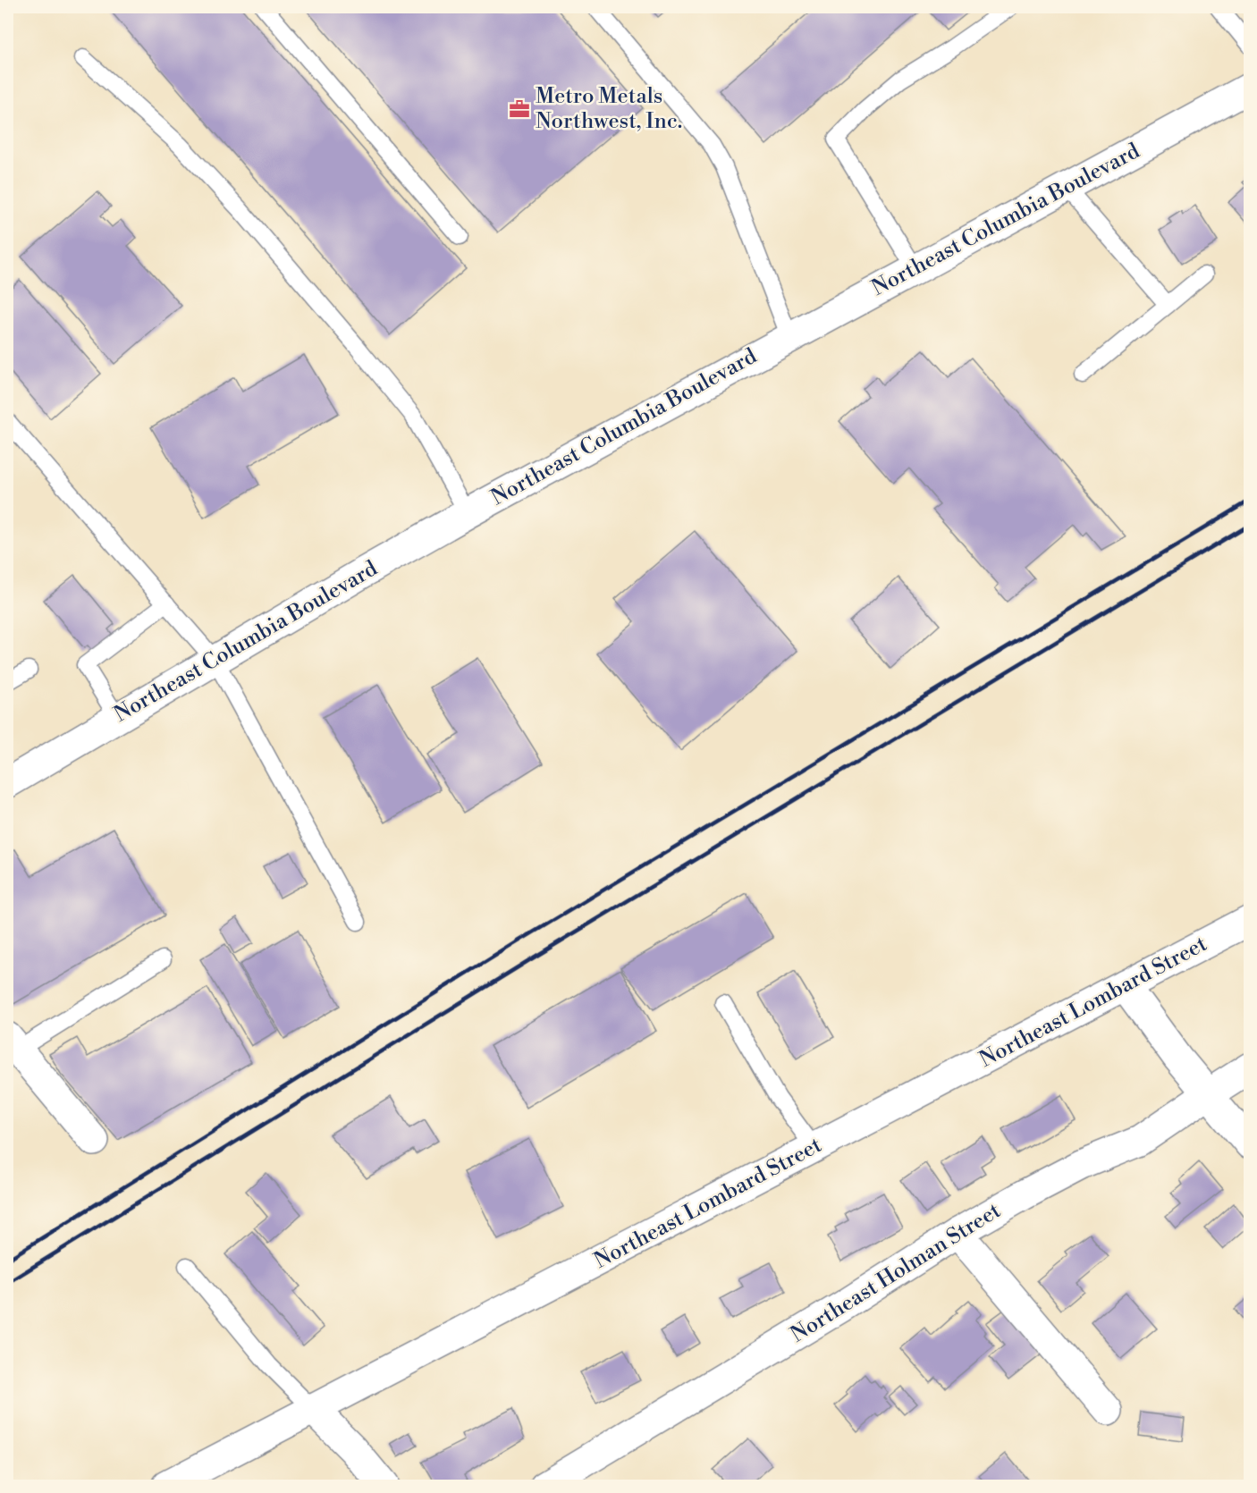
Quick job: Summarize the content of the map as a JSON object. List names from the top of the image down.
{
  "streets": {
    "main road": ["Northeast Columbia Boulevard", "Northeast Lombard Street", "Northeast Holman Street"]
  },
  "places": {
    "office": ["Metro Metals Northwest, Inc."]
  }
}
